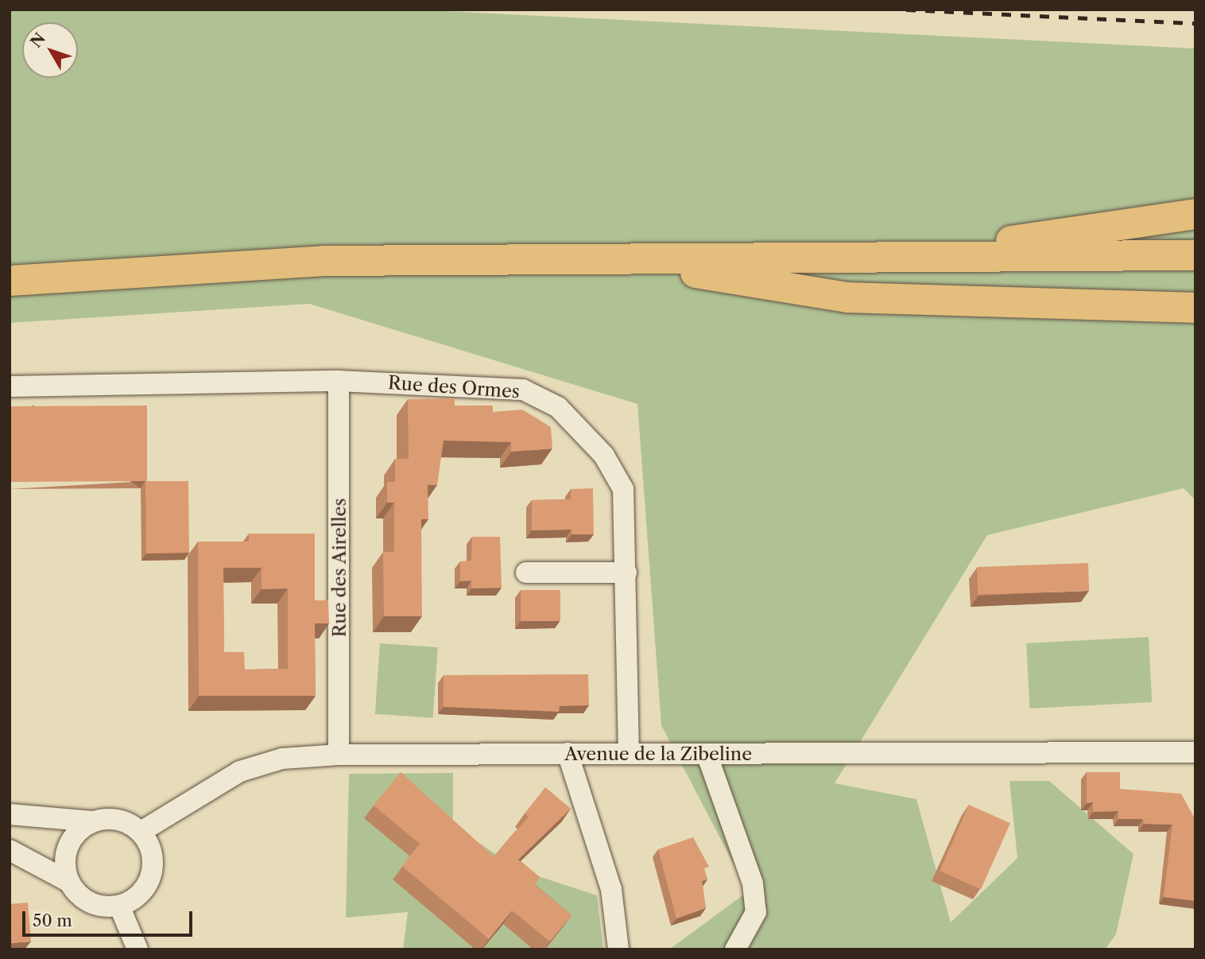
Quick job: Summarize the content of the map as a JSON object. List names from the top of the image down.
{
  "streets": {
    "street": ["Rue des Ormes", "Rue des Airelles", "Avenue de la Zibeline"]
  },
  "crossings": [
    ["Rue des Ormes", "Rue des Airelles"],
    ["Rue des Ormes", "Avenue de la Zibeline"],
    ["Rue des Airelles", "Avenue de la Zibeline"]
  ],
  "scale_bar": "50 m",
  "north": "top left"
}
